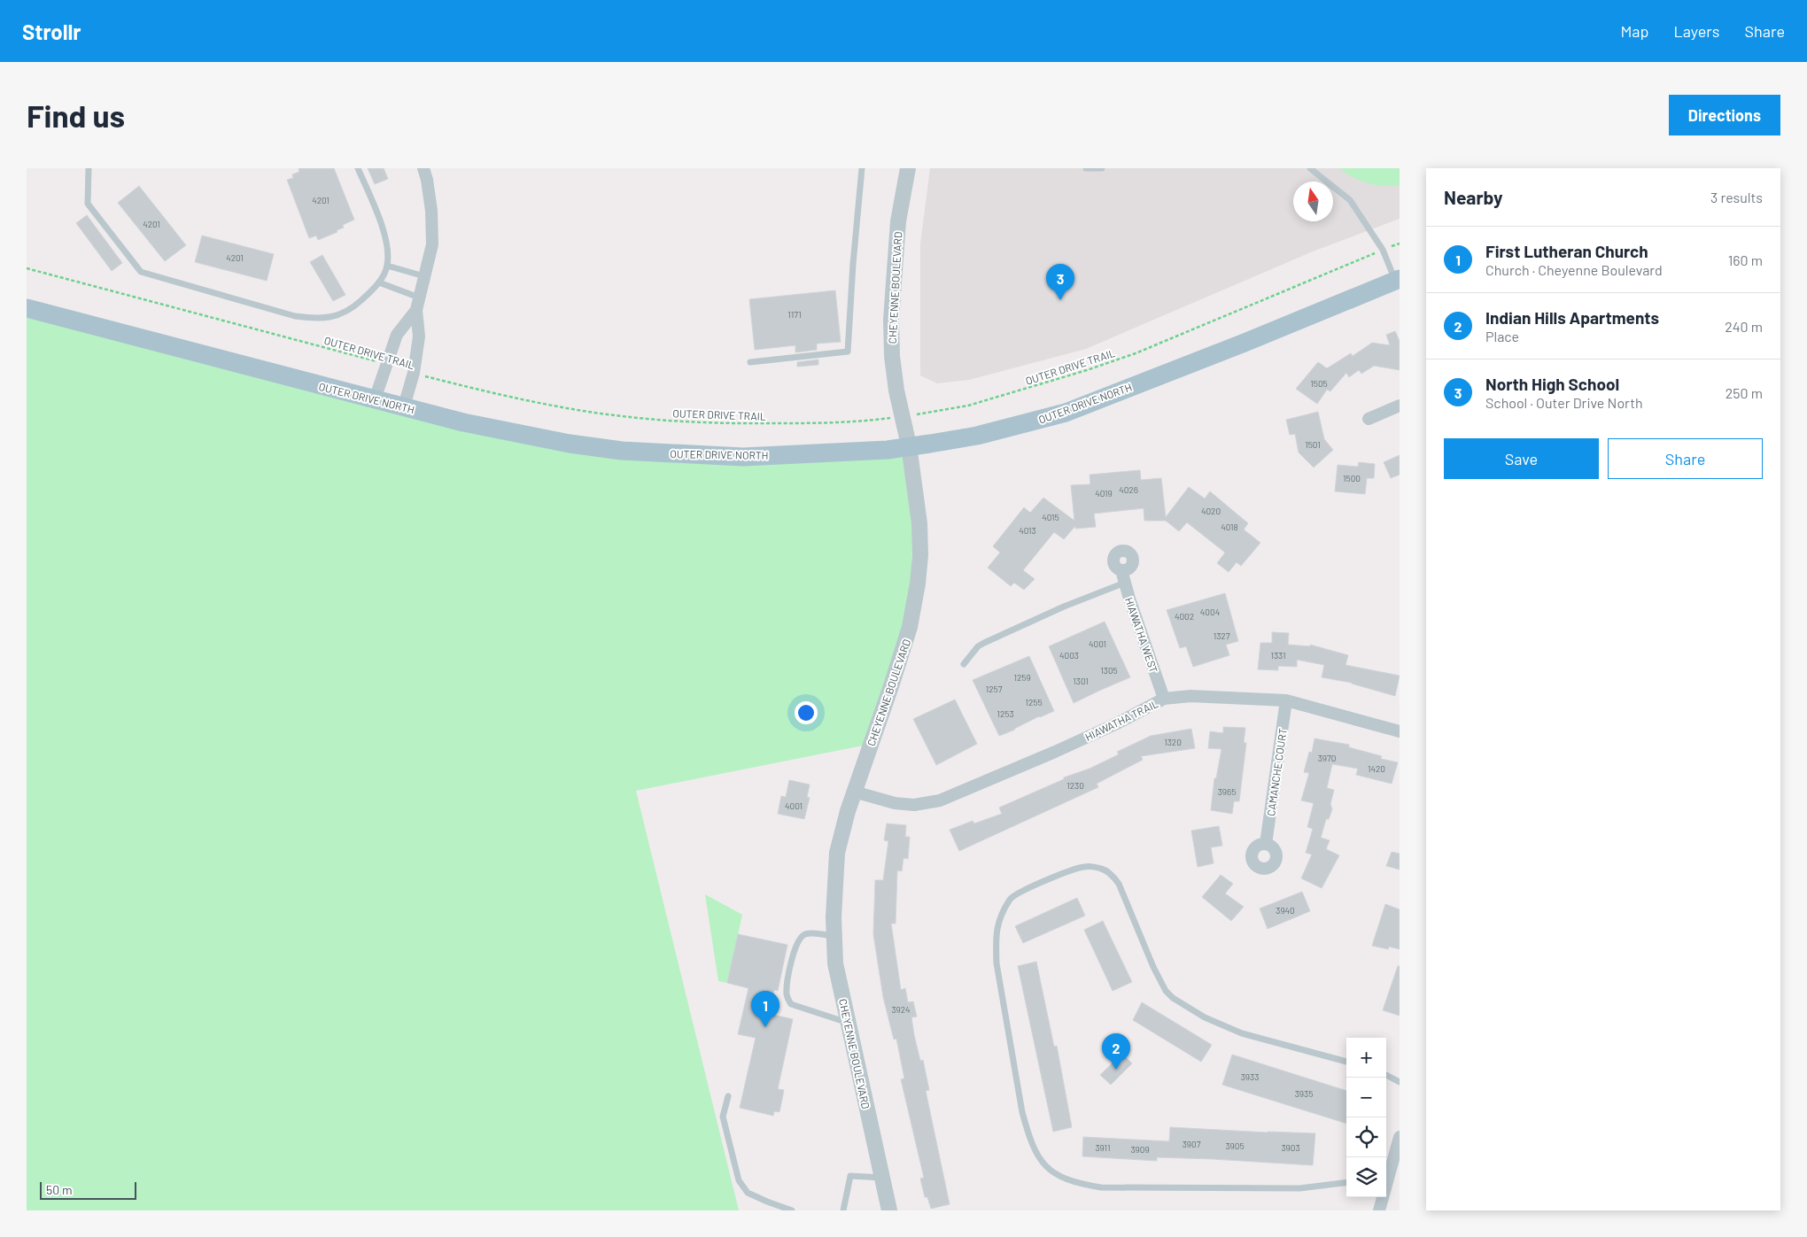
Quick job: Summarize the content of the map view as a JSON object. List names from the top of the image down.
{
  "streets": {
    "main road": ["OUTER DRIVE NORTH"],
    "street": [
      "CHEYENNE BOULEVARD",
      "HIAWATHA WEST",
      "HIAWATHA TRAIL",
      "CAMANCHE COURT"
    ],
    "path": ["OUTER DRIVE TRAIL"]
  },
  "crossings": [
    ["CHEYENNE BOULEVARD", "OUTER DRIVE TRAIL"],
    ["CHEYENNE BOULEVARD", "OUTER DRIVE NORTH"],
    ["CHEYENNE BOULEVARD", "HIAWATHA TRAIL"],
    ["HIAWATHA WEST", "HIAWATHA TRAIL"],
    ["HIAWATHA TRAIL", "CAMANCHE COURT"]
  ],
  "house_numbers": [
    "4201",
    "4201",
    "4201",
    "1171",
    "1505",
    "1501",
    "1500",
    "4026",
    "4019",
    "4020",
    "4015",
    "4018",
    "4013",
    "4004",
    "4002",
    "1327",
    "4001",
    "4003",
    "1331",
    "1305",
    "1259",
    "1301",
    "1257",
    "1255",
    "1253",
    "1320",
    "3970",
    "1420",
    "1230",
    "3965",
    "4001",
    "3940",
    "3924",
    "3933",
    "3935",
    "3907",
    "3905",
    "3911",
    "3903",
    "3909"
  ],
  "scale_bar": "50 m",
  "north": "top",
  "page": {
    "header": "Strollr",
    "nav": ["Map", "Layers", "Share"],
    "buttons": [
      "Directions",
      ["Save", "Share"]
    ],
    "title": "Find us",
    "heading": ["Nearby", "3 results"],
    "list": [
      {
        "mark": "1",
        "name": "First Lutheran Church",
        "note": "Church · Cheyenne Boulevard",
        "value": "160 m"
      },
      {
        "mark": "2",
        "name": "Indian Hills Apartments",
        "note": "Place",
        "value": "240 m"
      },
      {
        "mark": "3",
        "name": "North High School",
        "note": "School · Outer Drive North",
        "value": "250 m"
      }
    ],
    "pins": ["3", "1", "2"],
    "map_buttons": ["+", "−"],
    "scale": "50 m"
  }
}
